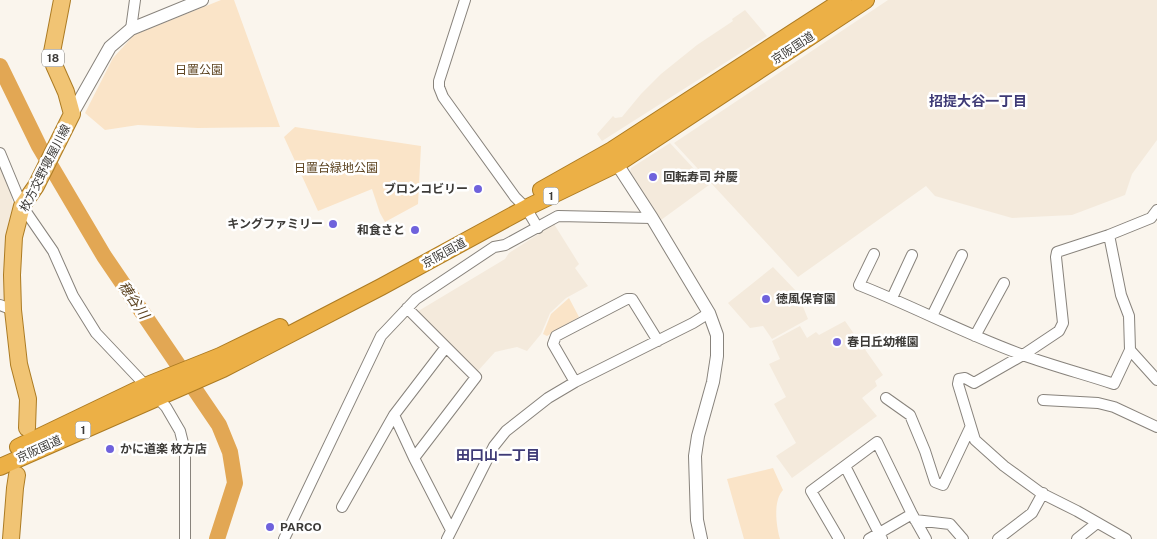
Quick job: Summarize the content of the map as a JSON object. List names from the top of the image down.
{
  "streets": {
    "highway": ["京阪国道", "1"],
    "main road": ["18", "枚方交野寝屋川線"]
  },
  "districts": ["招提大谷一丁目", "田口山一丁目"],
  "water": ["穂谷川"],
  "parks": ["日置公園", "日置台緑地公園"],
  "places": [
    "回転寿司 弁慶",
    "ブロンコビリー",
    "キングファミリー",
    "和食さと",
    "徳風保育園",
    "春日丘幼稚園",
    "かに道楽 枚方店",
    "PARCO"
  ]
}
